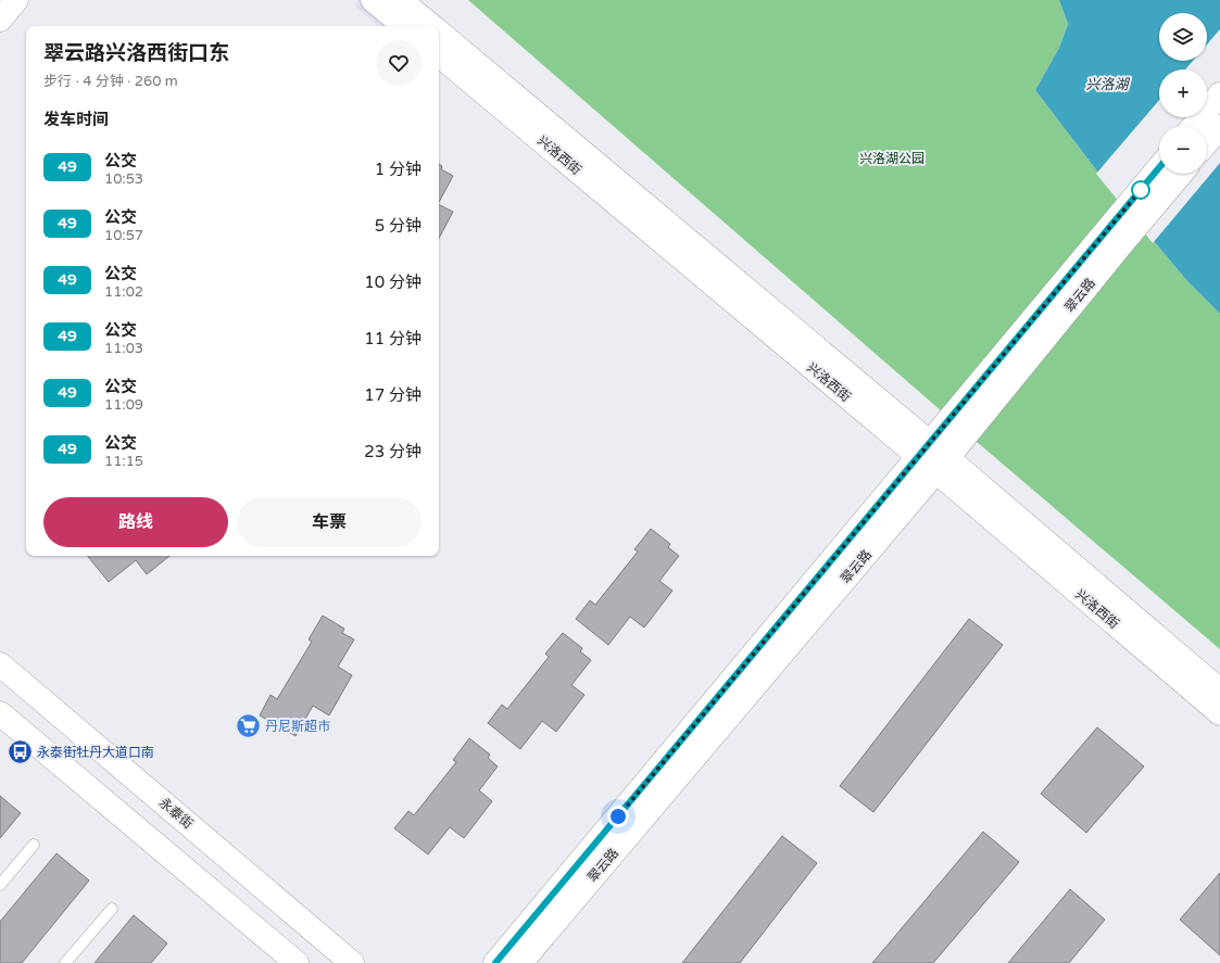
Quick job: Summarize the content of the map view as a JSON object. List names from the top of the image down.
{
  "streets": {
    "street": ["兴洛西街", "翠云路", "永泰街"]
  },
  "crossings": [
    ["兴洛西街", "翠云路"]
  ],
  "water": ["兴洛湖"],
  "parks": ["兴洛湖公园"],
  "places": {
    "supermarket": ["丹尼斯超市"],
    "bus stop": ["永泰街牡丹大道口南"]
  },
  "lines": ["bus line 49"],
  "page": {
    "map_buttons": ["+", "−"],
    "heading": [
      ["翠云路兴洛西街口东", "步行 · 4 分钟 · 260 m"],
      "发车时间"
    ],
    "list": [
      {
        "mark": "49",
        "name": "公交",
        "note": "10:53",
        "value": "1 分钟"
      },
      {
        "mark": "49",
        "name": "公交",
        "note": "10:57",
        "value": "5 分钟"
      },
      {
        "mark": "49",
        "name": "公交",
        "note": "11:02",
        "value": "10 分钟"
      },
      {
        "mark": "49",
        "name": "公交",
        "note": "11:03",
        "value": "11 分钟"
      },
      {
        "mark": "49",
        "name": "公交",
        "note": "11:09",
        "value": "17 分钟"
      },
      {
        "mark": "49",
        "name": "公交",
        "note": "11:15",
        "value": "23 分钟"
      }
    ],
    "buttons": ["路线", "车票"]
  }
}
